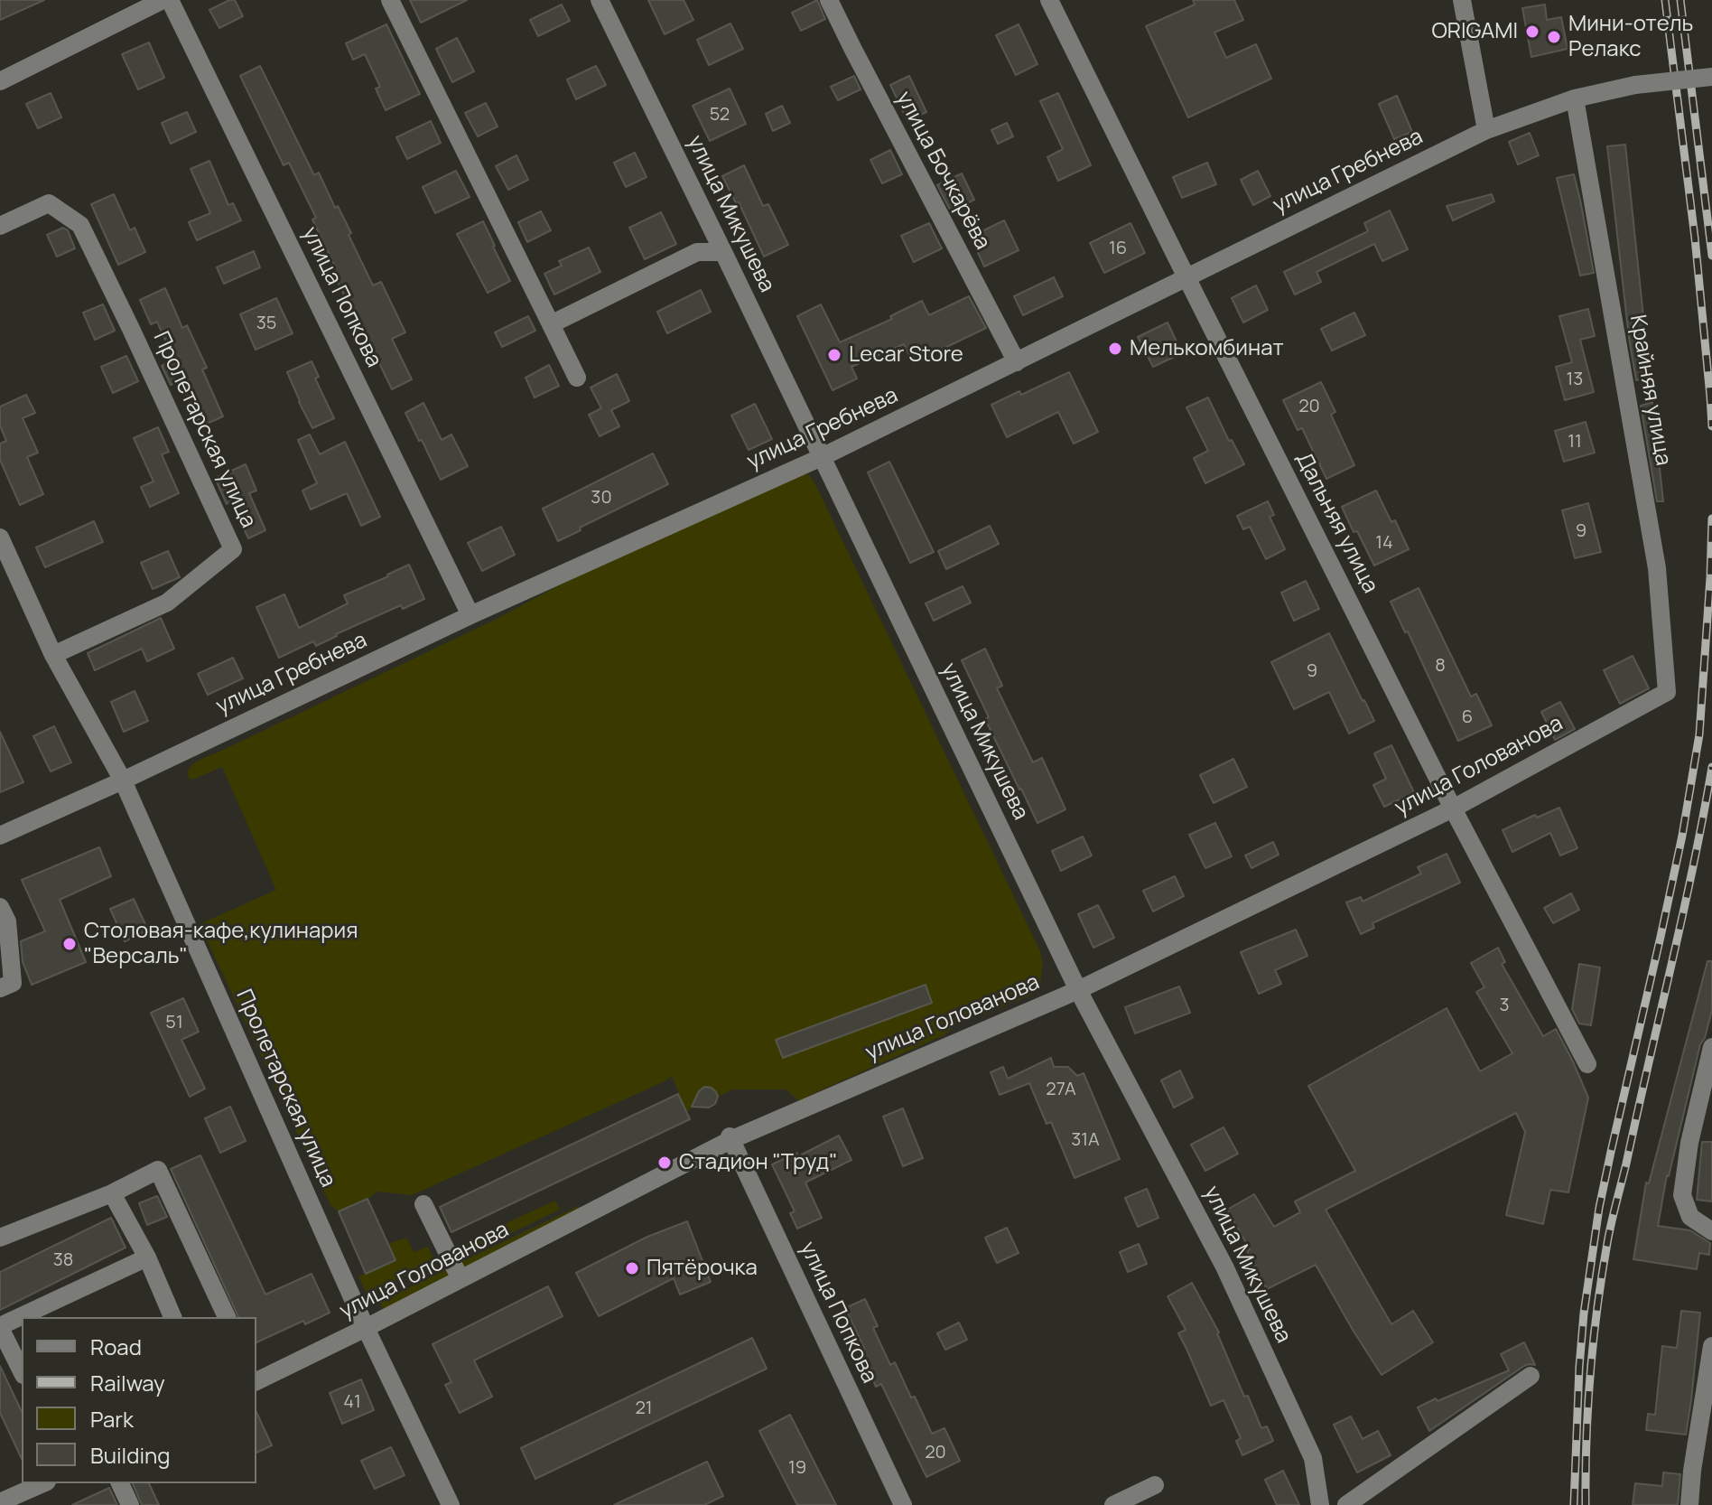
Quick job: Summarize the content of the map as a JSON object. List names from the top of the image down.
{
  "streets": {
    "street": [
      "улица Бочкарёва",
      "улица Гребнева",
      "улица Микушева",
      "улица Попкова",
      "Крайняя улица",
      "Пролетарская улица",
      "Дальняя улица",
      "улица Голованова"
    ]
  },
  "crossings": [
    ["улица Бочкарёва", "улица Гребнева"],
    ["улица Гребнева", "улица Микушева"],
    ["улица Гребнева", "улица Попкова"],
    ["улица Гребнева", "Крайняя улица"],
    ["улица Гребнева", "Пролетарская улица"],
    ["улица Гребнева", "Дальняя улица"],
    ["улица Микушева", "улица Голованова"],
    ["улица Попкова", "улица Голованова"],
    ["Крайняя улица", "улица Голованова"],
    ["Пролетарская улица", "улица Голованова"],
    ["Дальняя улица", "улица Голованова"]
  ],
  "places": [
    "ORIGAMI",
    "Мини-отель Релакс",
    "Мелькомбинат",
    "Lecar Store",
    "Столовая-кафе,кулинария \"Версаль\"",
    "Стадион \"Труд\"",
    "Пятёрочка"
  ],
  "house_numbers": [
    "52",
    "16",
    "35",
    "13",
    "20",
    "11",
    "30",
    "9",
    "14",
    "8",
    "9",
    "6",
    "3",
    "51",
    "27А",
    "31А",
    "38",
    "41",
    "21",
    "20",
    "19"
  ],
  "legend": [
    "Road",
    "Railway",
    "Park",
    "Building"
  ]
}
